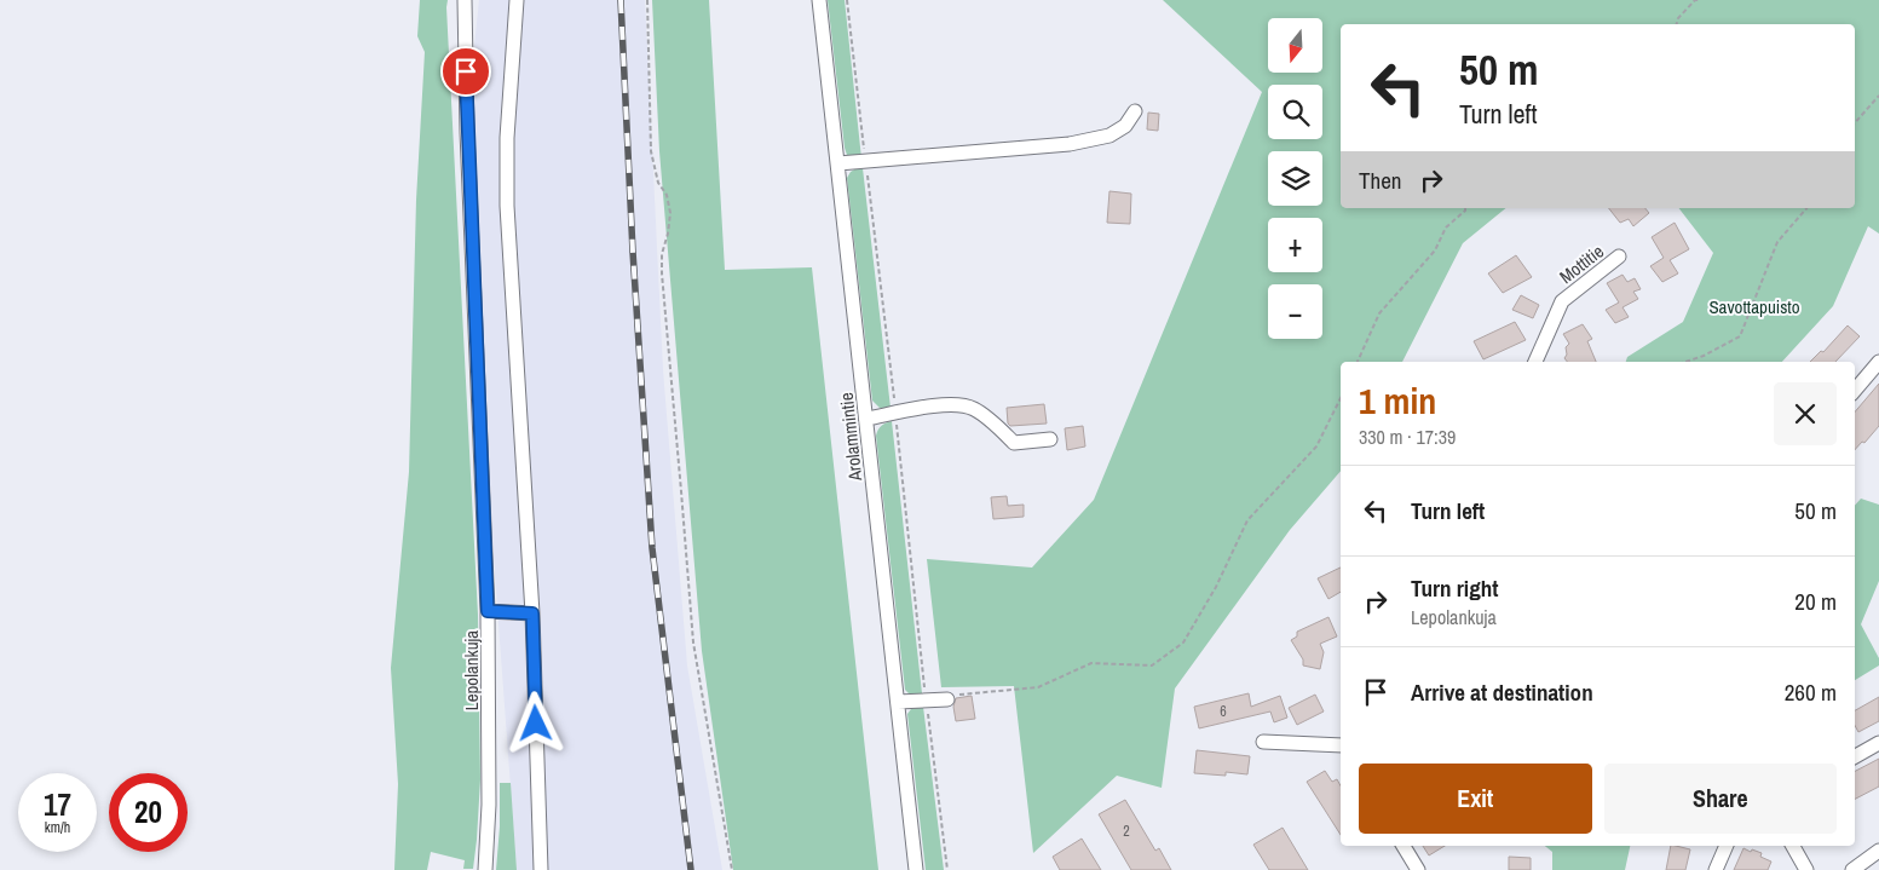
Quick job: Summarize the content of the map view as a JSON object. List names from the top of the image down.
{
  "streets": {
    "street": ["Mottitie", "Arolammintie", "Lepolankuja"]
  },
  "parks": ["Savottapuisto"],
  "house_numbers": ["6", "2"],
  "north": "bottom",
  "page": {
    "map_buttons": ["+", "−"],
    "turn": ["50 m", "Turn left"],
    "then": "Then",
    "heading": ["1 min", "330 m · 17:39"],
    "list": [
      {
        "name": "Turn left",
        "value": "50 m"
      },
      {
        "name": "Turn right",
        "note": "Lepolankuja",
        "value": "20 m"
      },
      {
        "name": "Arrive at destination",
        "value": "260 m"
      }
    ],
    "buttons": ["Exit", "Share"],
    "speed": "17 km/h",
    "limit": "20"
  }
}
